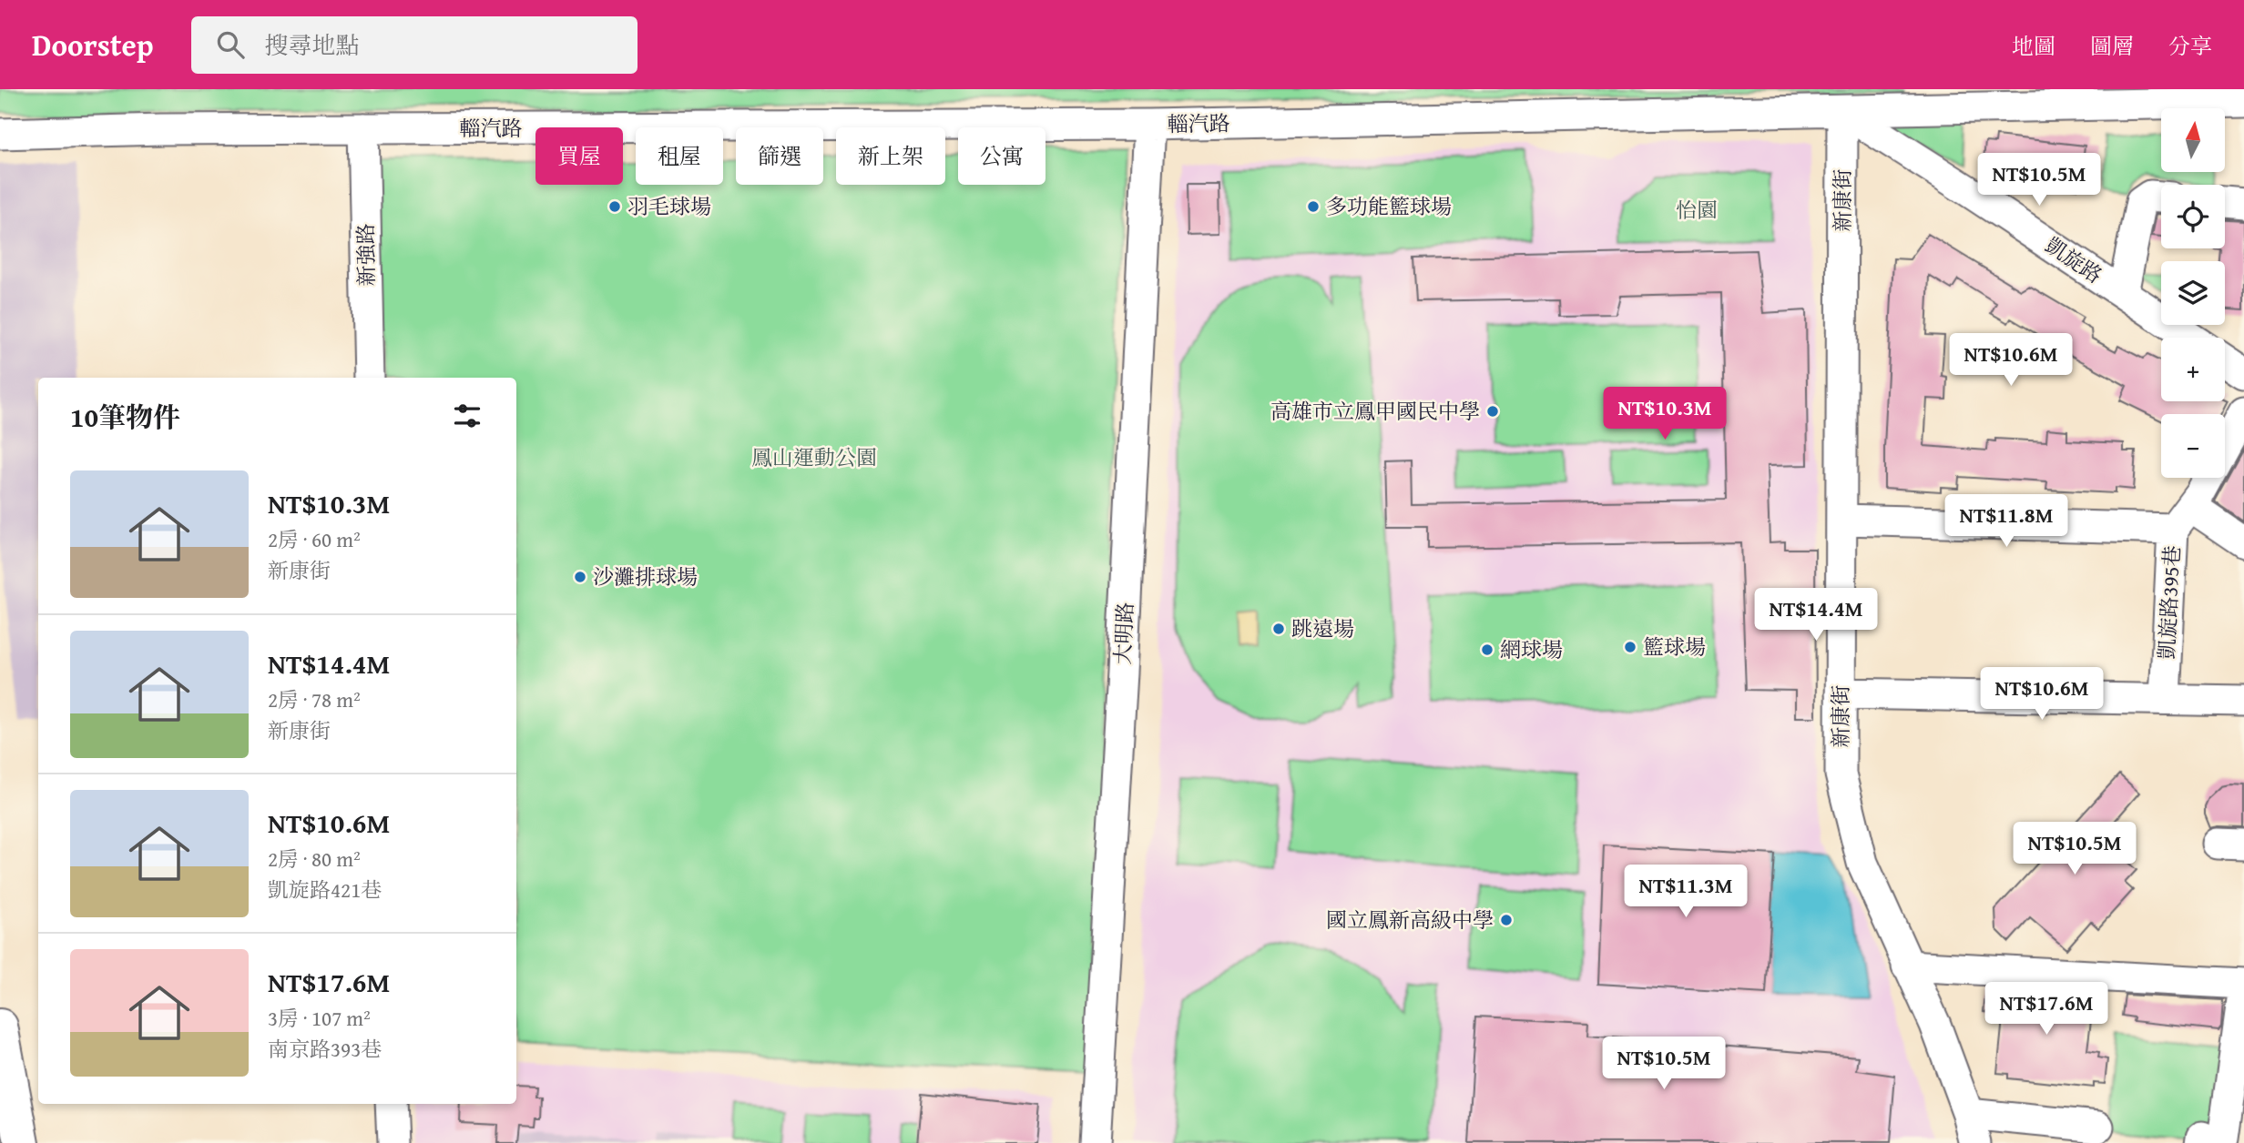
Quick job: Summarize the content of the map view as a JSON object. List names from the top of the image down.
{
  "streets": {
    "street": [
      "輜汽路",
      "新康街",
      "新強路",
      "凱旋路",
      "凱旋路395巷",
      "大明路"
    ]
  },
  "crossings": [
    ["輜汽路", "新康街"],
    ["輜汽路", "新強路"],
    ["輜汽路", "凱旋路"],
    ["輜汽路", "大明路"],
    ["新康街", "凱旋路"]
  ],
  "parks": ["怡園", "鳳山運動公園"],
  "places": [
    "羽毛球場",
    "多功能籃球場",
    "高雄市立鳳甲國民中學",
    "沙灘排球場",
    "跳遠場",
    "籃球場",
    "網球場",
    "國立鳳新高級中學"
  ],
  "north": "top",
  "page": {
    "header": "Doorstep",
    "search": "搜尋地點",
    "nav": ["地圖", "圖層", "分享"],
    "map_buttons": ["+", "−"],
    "chip": [
      "買屋",
      "租屋",
      "篩選",
      "新上架",
      "公寓"
    ],
    "price": [
      "NT$10.5M",
      "NT$10.6M",
      "NT$10.3M",
      "NT$11.8M",
      "NT$14.4M",
      "NT$10.6M",
      "NT$10.5M",
      "NT$11.3M",
      "NT$17.6M",
      "NT$10.5M"
    ],
    "heading": "10筆物件",
    "list": [
      {
        "name": "NT$10.3M",
        "note": "2房 · 60 m² · 新康街"
      },
      {
        "name": "NT$14.4M",
        "note": "2房 · 78 m² · 新康街"
      },
      {
        "name": "NT$10.6M",
        "note": "2房 · 80 m² · 凱旋路421巷"
      },
      {
        "name": "NT$17.6M",
        "note": "3房 · 107 m² · 南京路393巷"
      }
    ]
  }
}
